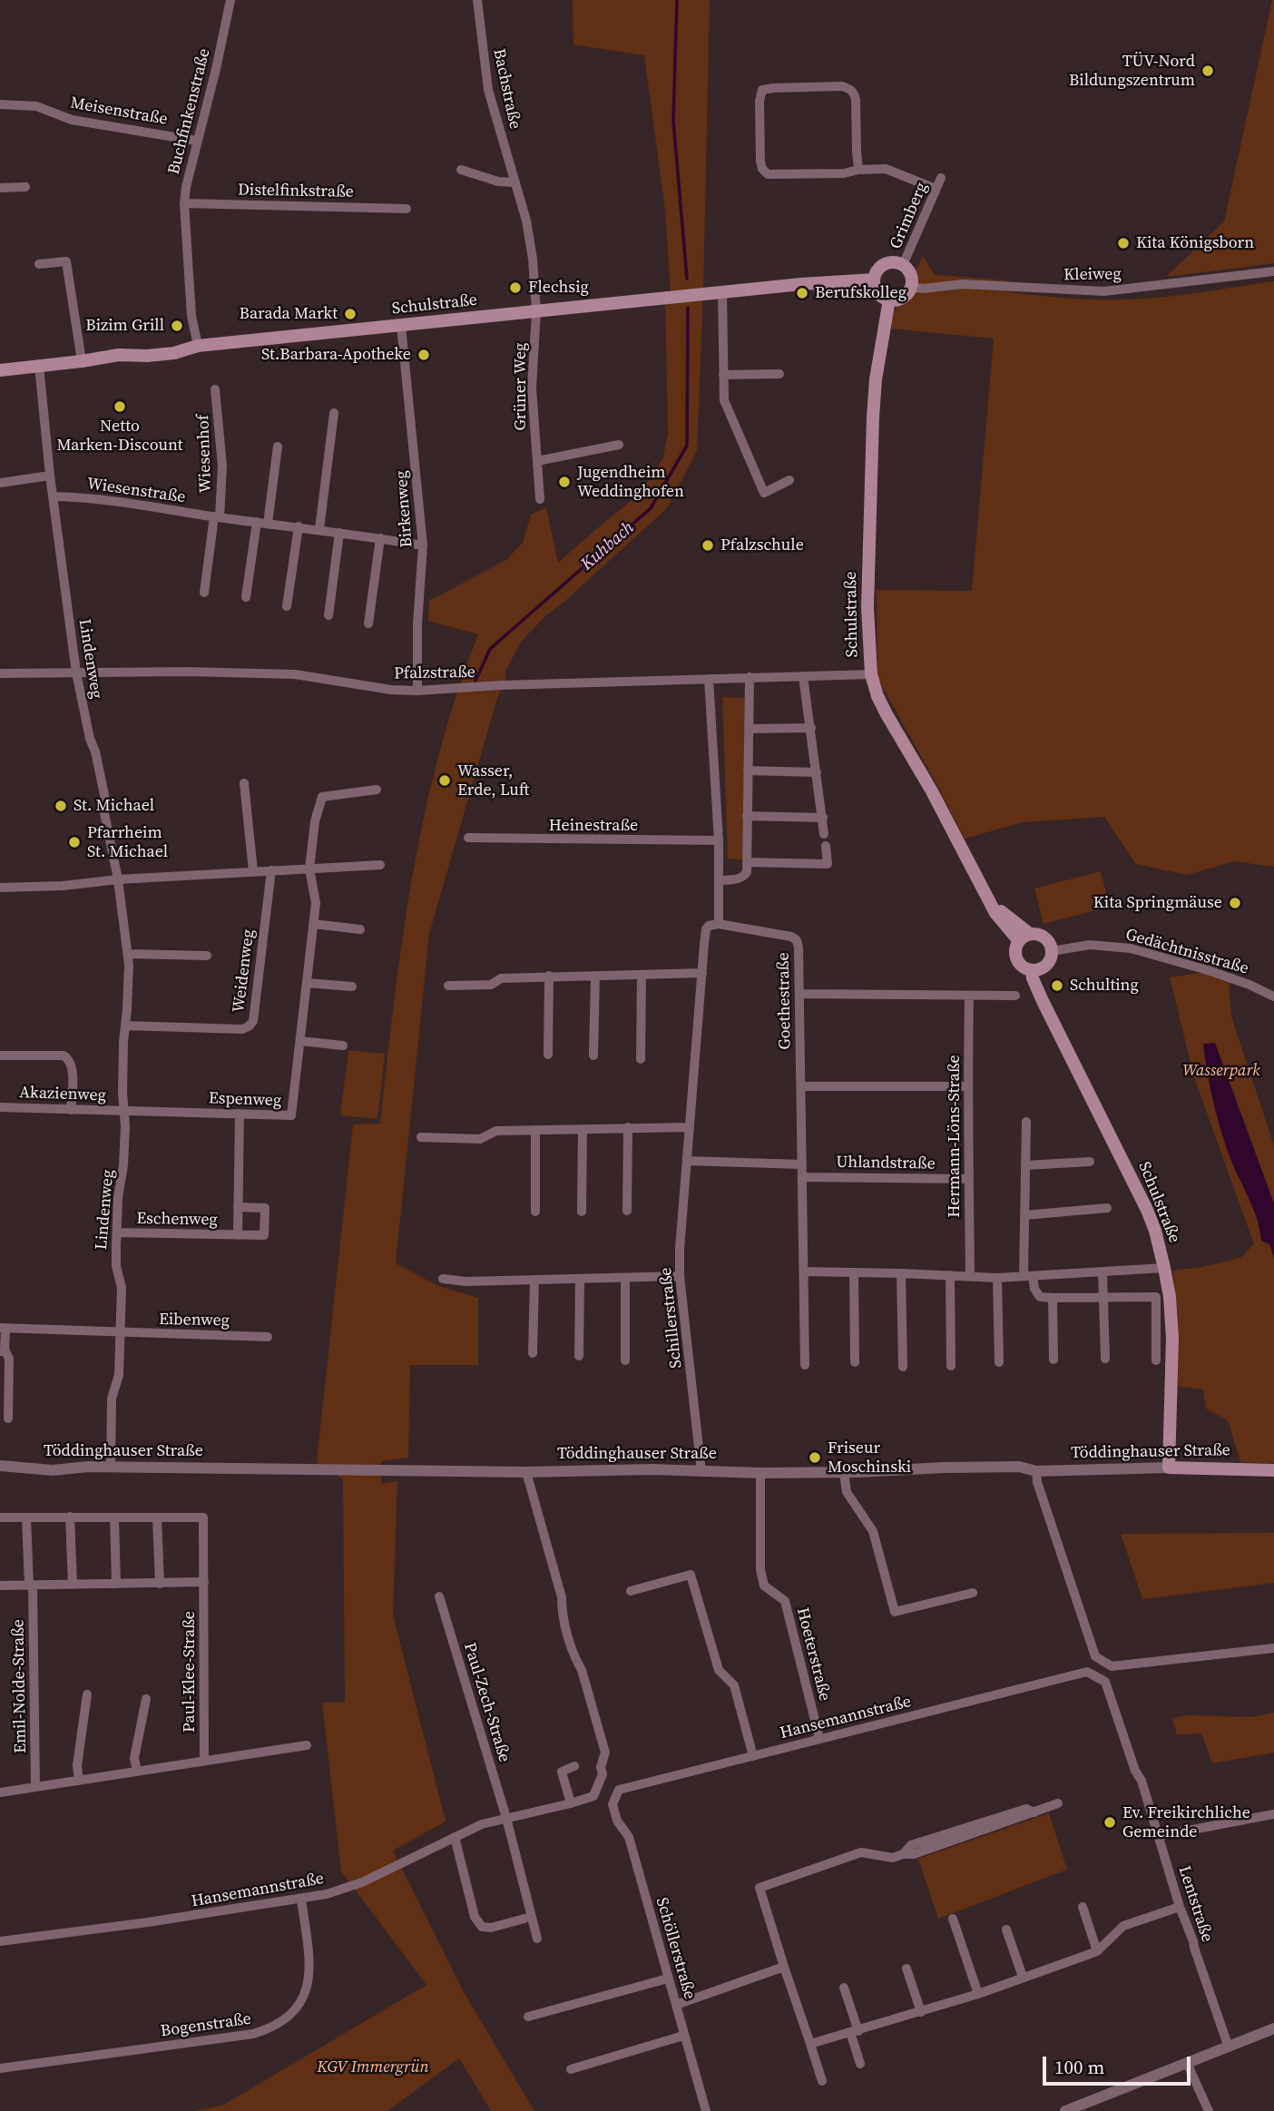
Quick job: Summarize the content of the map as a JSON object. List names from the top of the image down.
{
  "streets": {
    "main road": ["Schulstraße", "Töddinghauser Straße"],
    "street": [
      "Bachstraße",
      "Meisenstraße",
      "Buchfinkenstraße",
      "Distelfinkstraße",
      "Grimberg",
      "Kleiweg",
      "Grüner Weg",
      "Wiesenhof",
      "Wiesenstraße",
      "Birkenweg",
      "Lindenweg",
      "Pfalzstraße",
      "Heinestraße",
      "Gedächtnisstraße",
      "Weidenweg",
      "Goethestraße",
      "Akazienweg",
      "Espenweg",
      "Hermann-Löns-Straße",
      "Uhlandstraße",
      "Eschenweg",
      "Schillerstraße",
      "Eibenweg",
      "Hoeterstraße",
      "Paul-Klee-Straße",
      "Emil-Nolde-Straße",
      "Paul-Zech-Straße",
      "Hansemannstraße",
      "Lentstraße",
      "Schöllerstraße",
      "Bogenstraße"
    ]
  },
  "crossings": [
    ["Bachstraße", "Schulstraße"],
    ["Bachstraße", "Grüner Weg"],
    ["Meisenstraße", "Buchfinkenstraße"],
    ["Buchfinkenstraße", "Distelfinkstraße"],
    ["Buchfinkenstraße", "Schulstraße"],
    ["Grimberg", "Kleiweg"],
    ["Grimberg", "Schulstraße"],
    ["Kleiweg", "Schulstraße"],
    ["Schulstraße", "Grüner Weg"],
    ["Schulstraße", "Birkenweg"],
    ["Schulstraße", "Lindenweg"],
    ["Schulstraße", "Pfalzstraße"],
    ["Schulstraße", "Gedächtnisstraße"],
    ["Schulstraße", "Töddinghauser Straße"],
    ["Wiesenhof", "Wiesenstraße"],
    ["Wiesenstraße", "Birkenweg"],
    ["Wiesenstraße", "Lindenweg"],
    ["Birkenweg", "Pfalzstraße"],
    ["Lindenweg", "Pfalzstraße"],
    ["Lindenweg", "Weidenweg"],
    ["Lindenweg", "Akazienweg"],
    ["Lindenweg", "Espenweg"],
    ["Lindenweg", "Eschenweg"],
    ["Lindenweg", "Eibenweg"],
    ["Lindenweg", "Töddinghauser Straße"],
    ["Goethestraße", "Uhlandstraße"],
    ["Goethestraße", "Schillerstraße"],
    ["Akazienweg", "Espenweg"],
    ["Espenweg", "Eschenweg"],
    ["Hermann-Löns-Straße", "Uhlandstraße"],
    ["Schillerstraße", "Töddinghauser Straße"],
    ["Töddinghauser Straße", "Hoeterstraße"],
    ["Töddinghauser Straße", "Hansemannstraße"],
    ["Hoeterstraße", "Hansemannstraße"],
    ["Paul-Zech-Straße", "Hansemannstraße"],
    ["Hansemannstraße", "Lentstraße"],
    ["Hansemannstraße", "Schöllerstraße"],
    ["Hansemannstraße", "Bogenstraße"]
  ],
  "water": ["Kuhbach"],
  "parks": ["Wasserpark", "KGV Immergrün"],
  "places": [
    "TÜV-Nord Bildungszentrum",
    "Kita Königsborn",
    "Flechsig",
    "Berufskolleg",
    "Barada Markt",
    "Bizim Grill",
    "St.Barbara-Apotheke",
    "Netto Marken-Discount",
    "Jugendheim Weddinghofen",
    "Pfalzschule",
    "Wasser, Erde, Luft",
    "St. Michael",
    "Pfarrheim St. Michael",
    "Kita Springmäuse",
    "Schulting",
    "Friseur Moschinski",
    "Ev. Freikirchliche Gemeinde"
  ],
  "scale_bar": "100 m"
}
